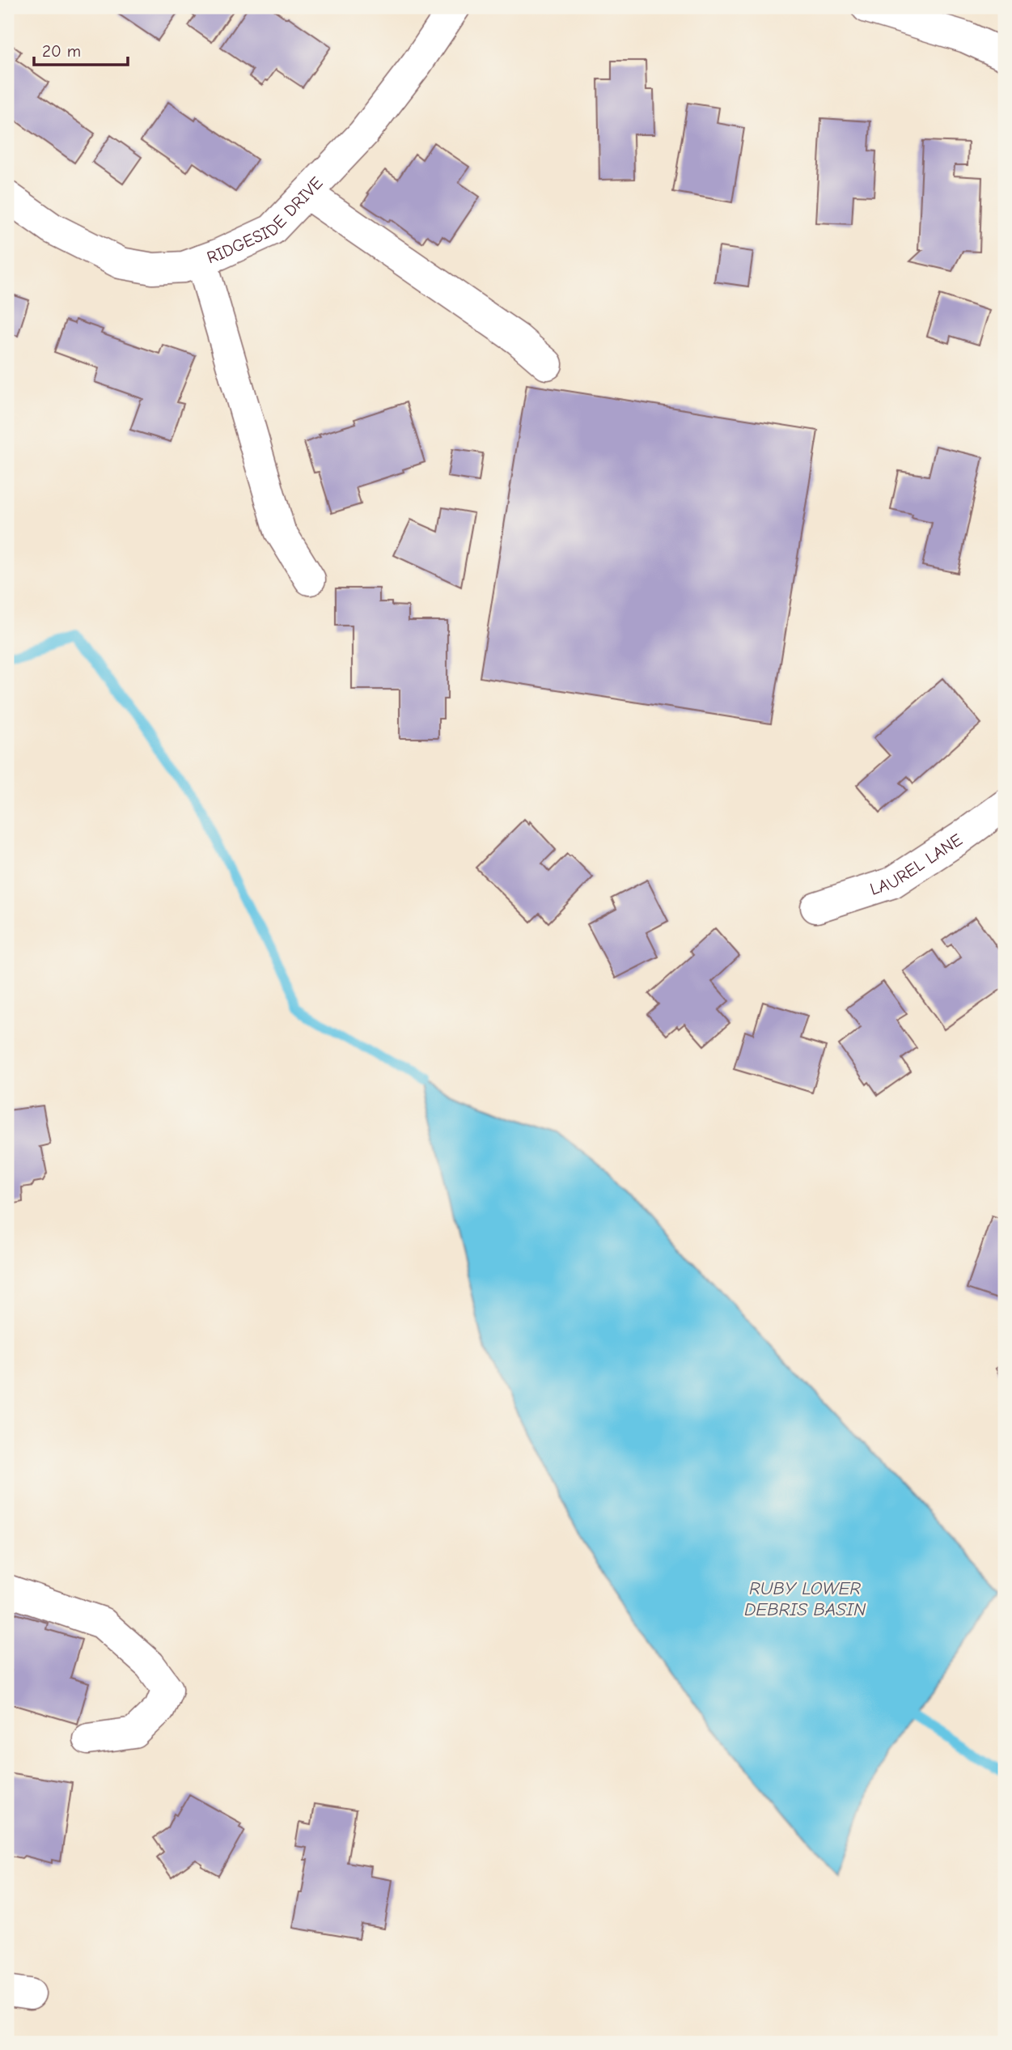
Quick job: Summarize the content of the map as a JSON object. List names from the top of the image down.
{
  "streets": {
    "street": ["RIDGESIDE DRIVE", "LAUREL LANE"]
  },
  "water": ["RUBY LOWER DEBRIS BASIN"],
  "scale_bar": "20 m"
}
